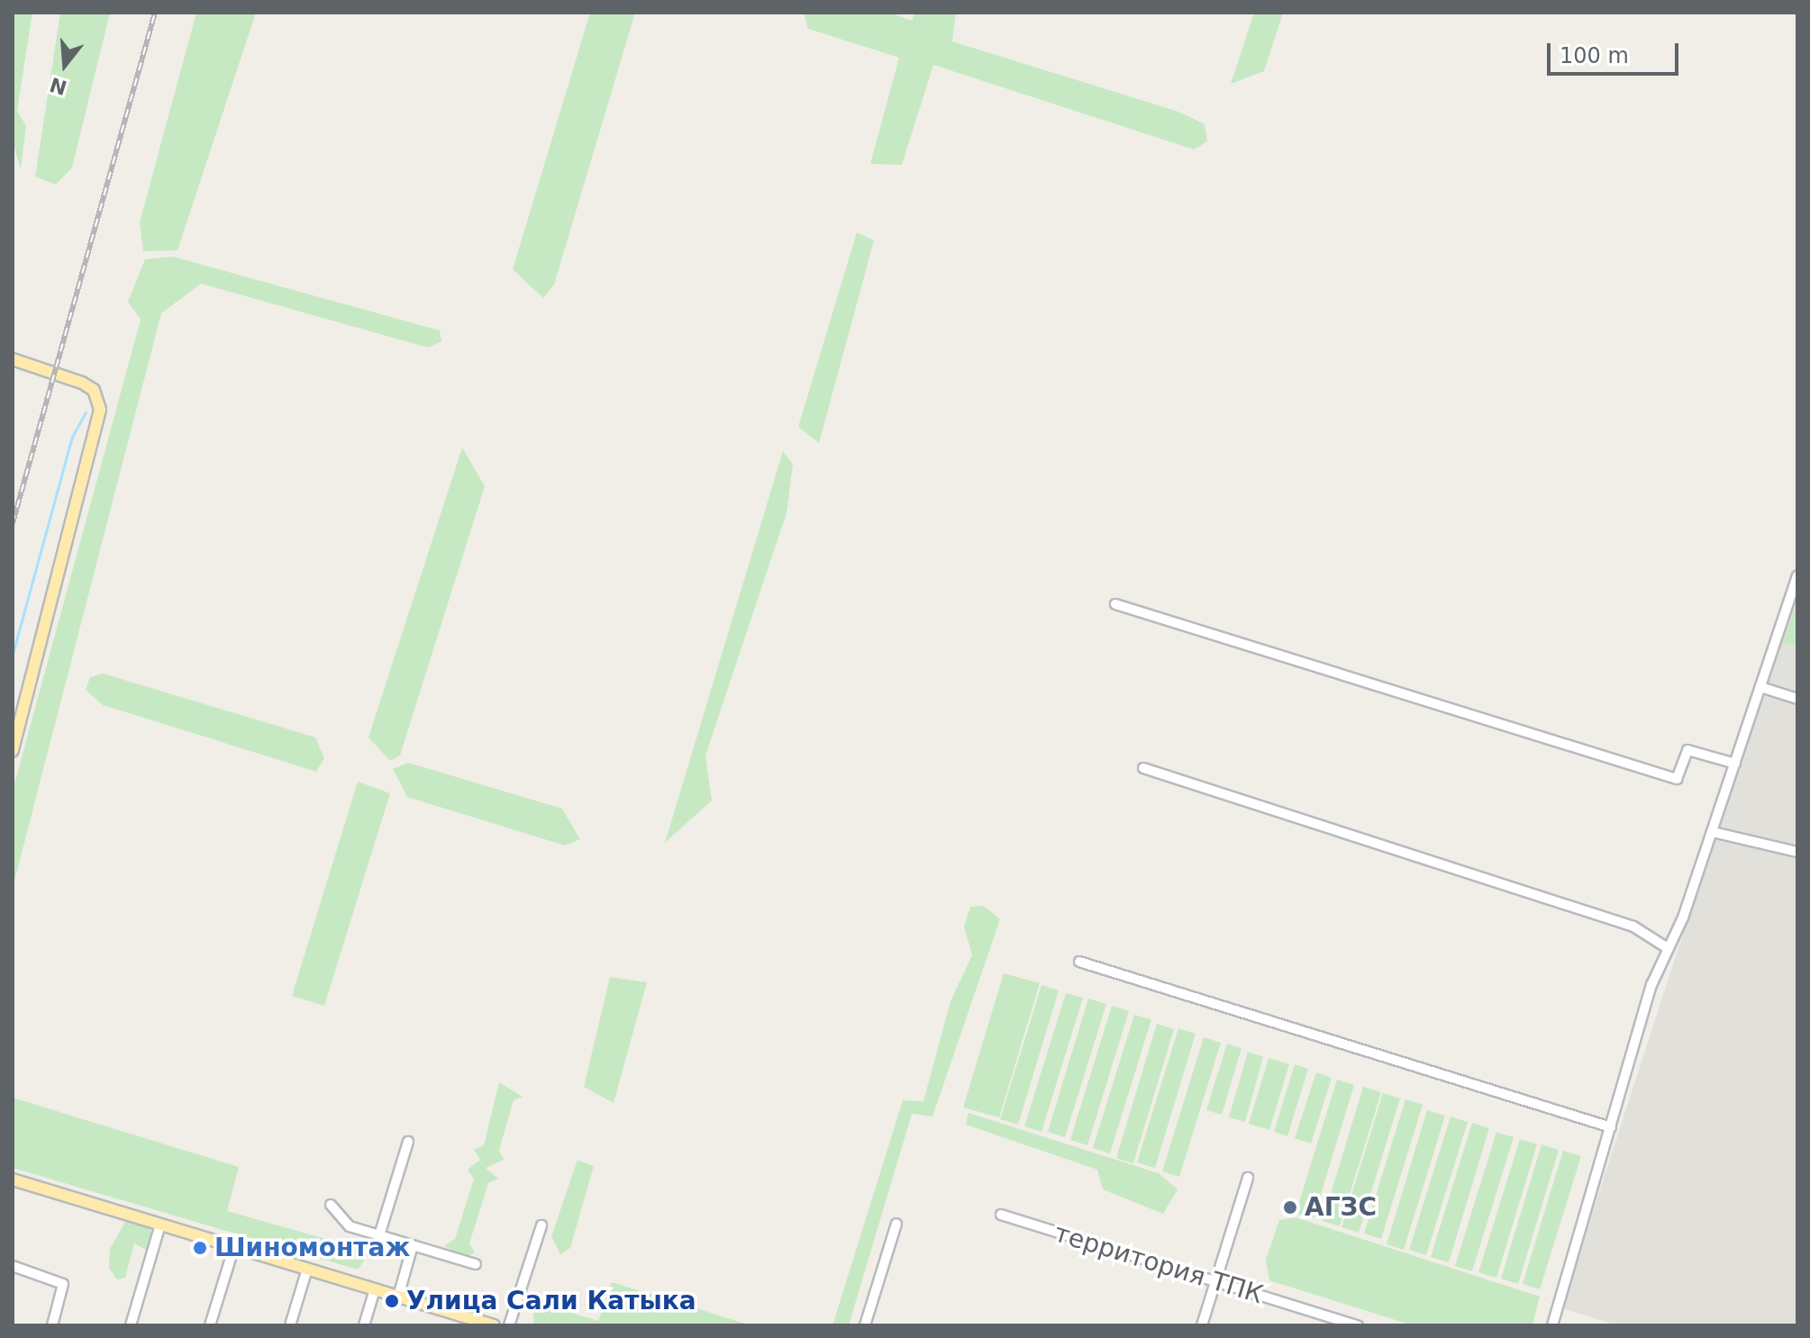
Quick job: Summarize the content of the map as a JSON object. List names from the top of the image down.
{
  "streets": {
    "street": ["территория ТПК"]
  },
  "places": ["АГЗС", "Шиномонтаж", "Улица Сали Катыка"],
  "scale_bar": "100 m",
  "north": "bottom"
}
